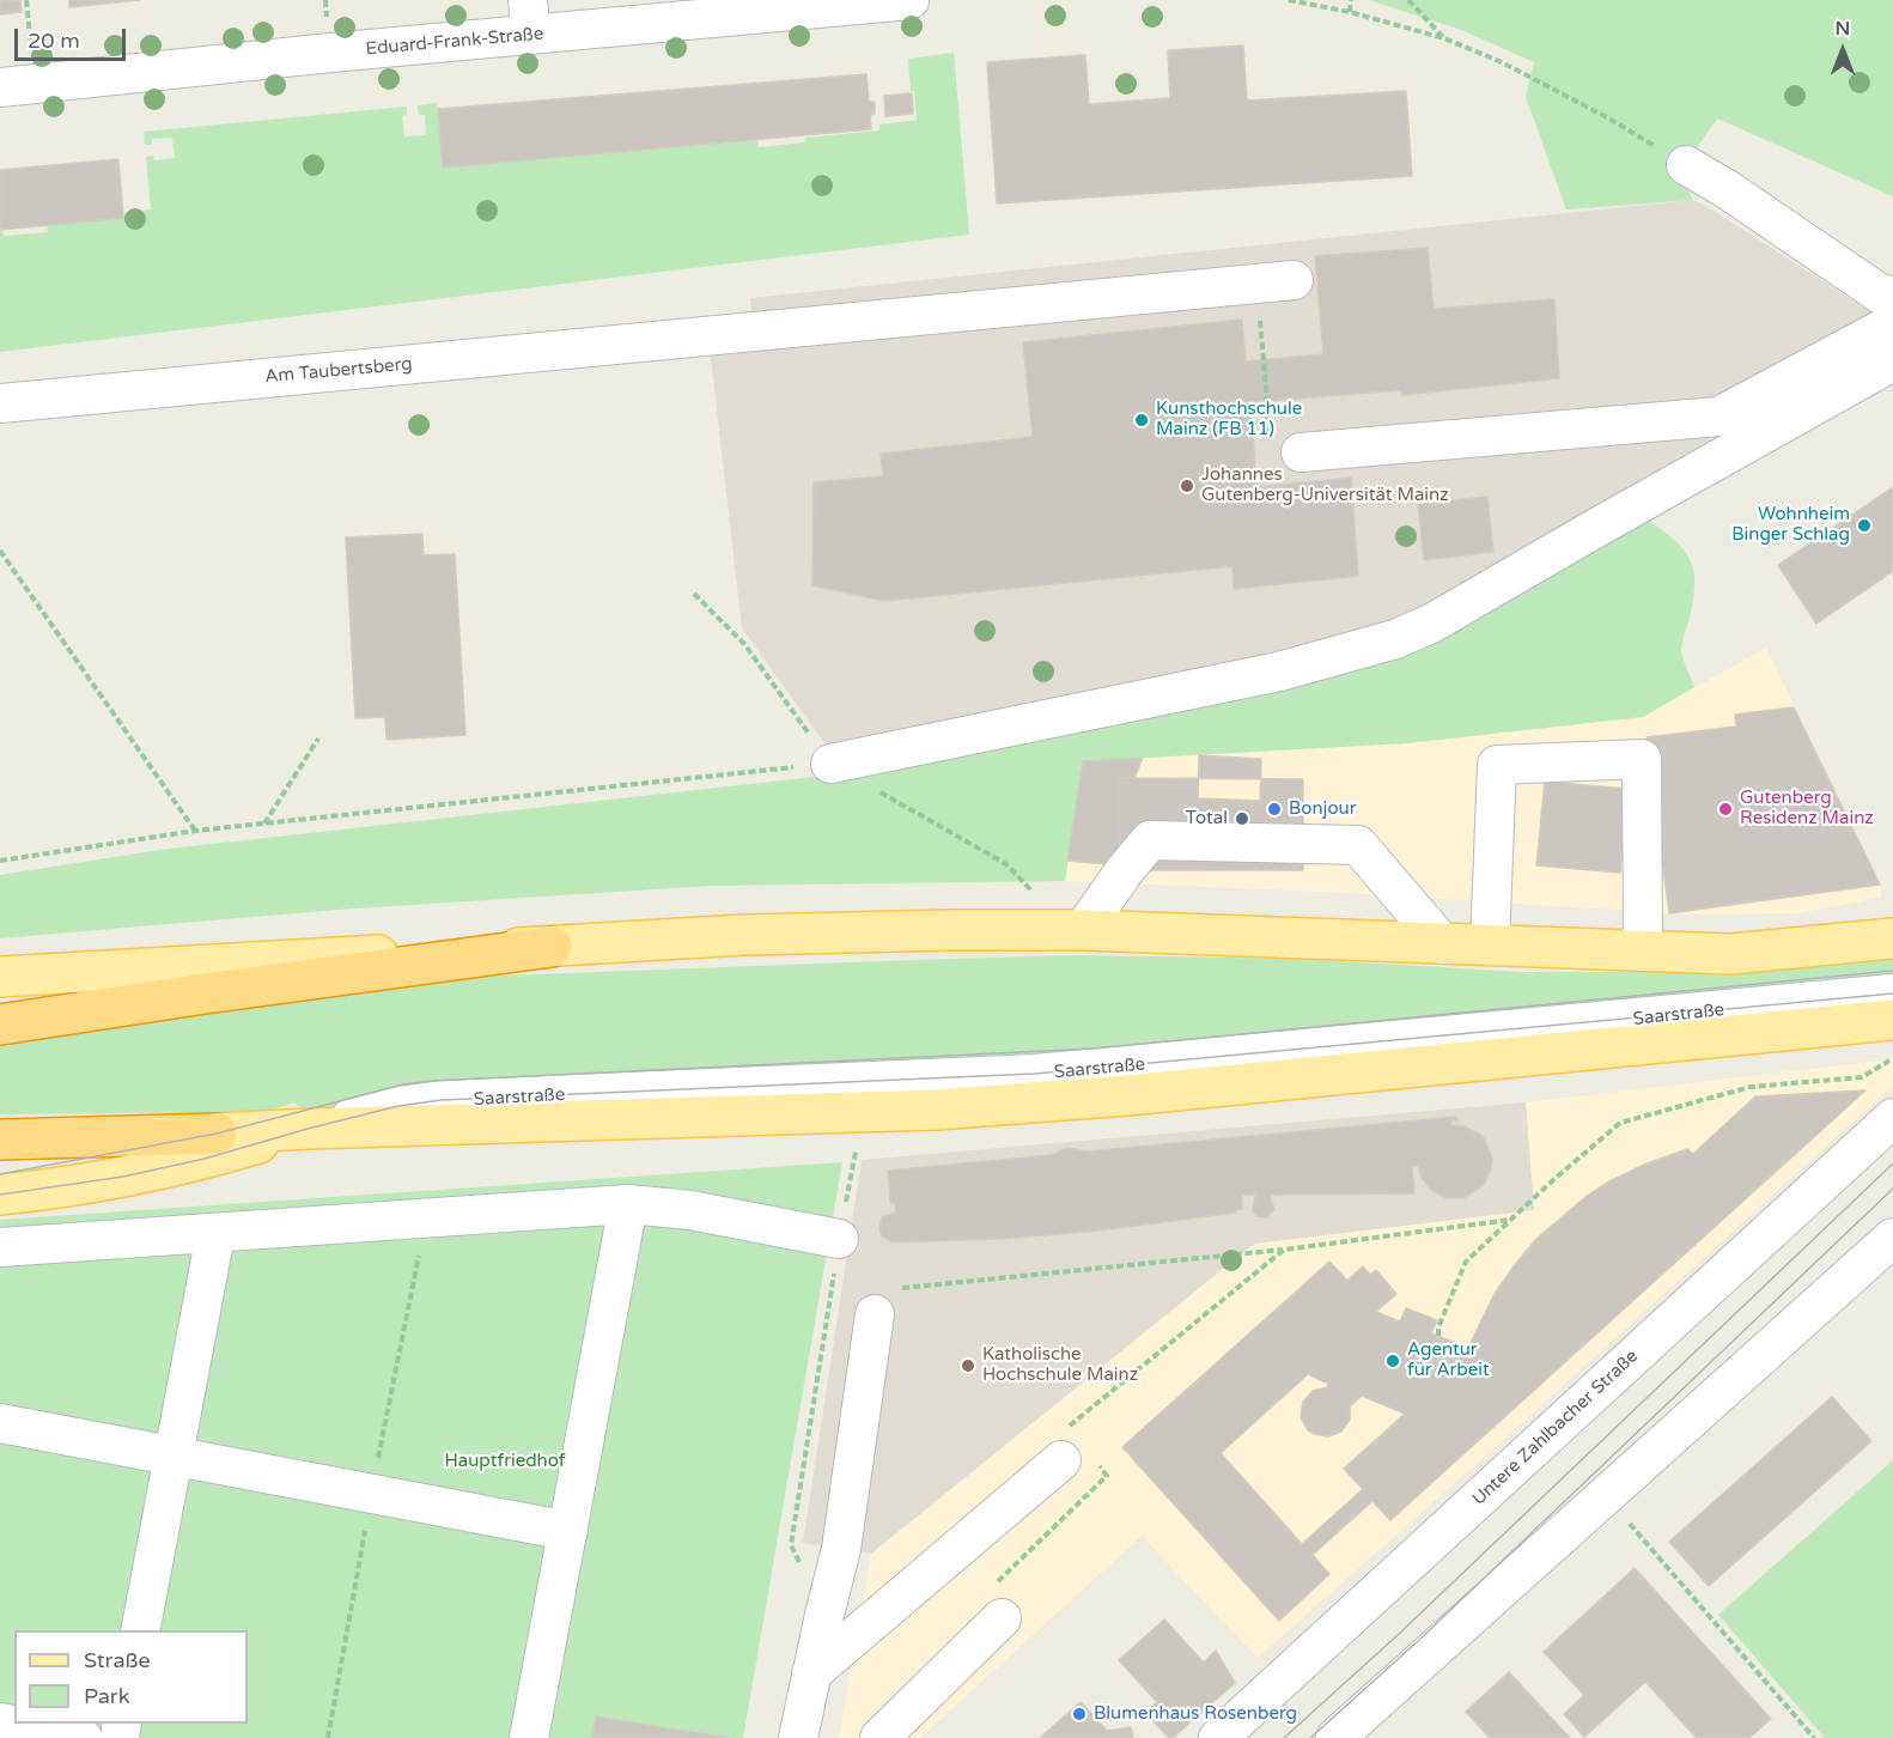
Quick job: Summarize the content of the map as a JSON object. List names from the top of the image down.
{
  "streets": {
    "highway": ["Saarstraße"],
    "street": ["Eduard-Frank-Straße", "Am Taubertsberg", "Untere Zahlbacher Straße"]
  },
  "parks": ["Hauptfriedhof"],
  "places": [
    "Kunsthochschule Mainz (FB 11)",
    "Johannes Gutenberg-Universität Mainz",
    "Wohnheim Binger Schlag",
    "Bonjour",
    "Gutenberg Residenz Mainz",
    "Total",
    "Agentur für Arbeit",
    "Katholische Hochschule Mainz",
    "Blumenhaus Rosenberg"
  ],
  "legend": ["Straße", "Park"],
  "scale_bar": "20 m",
  "north": "top"
}
